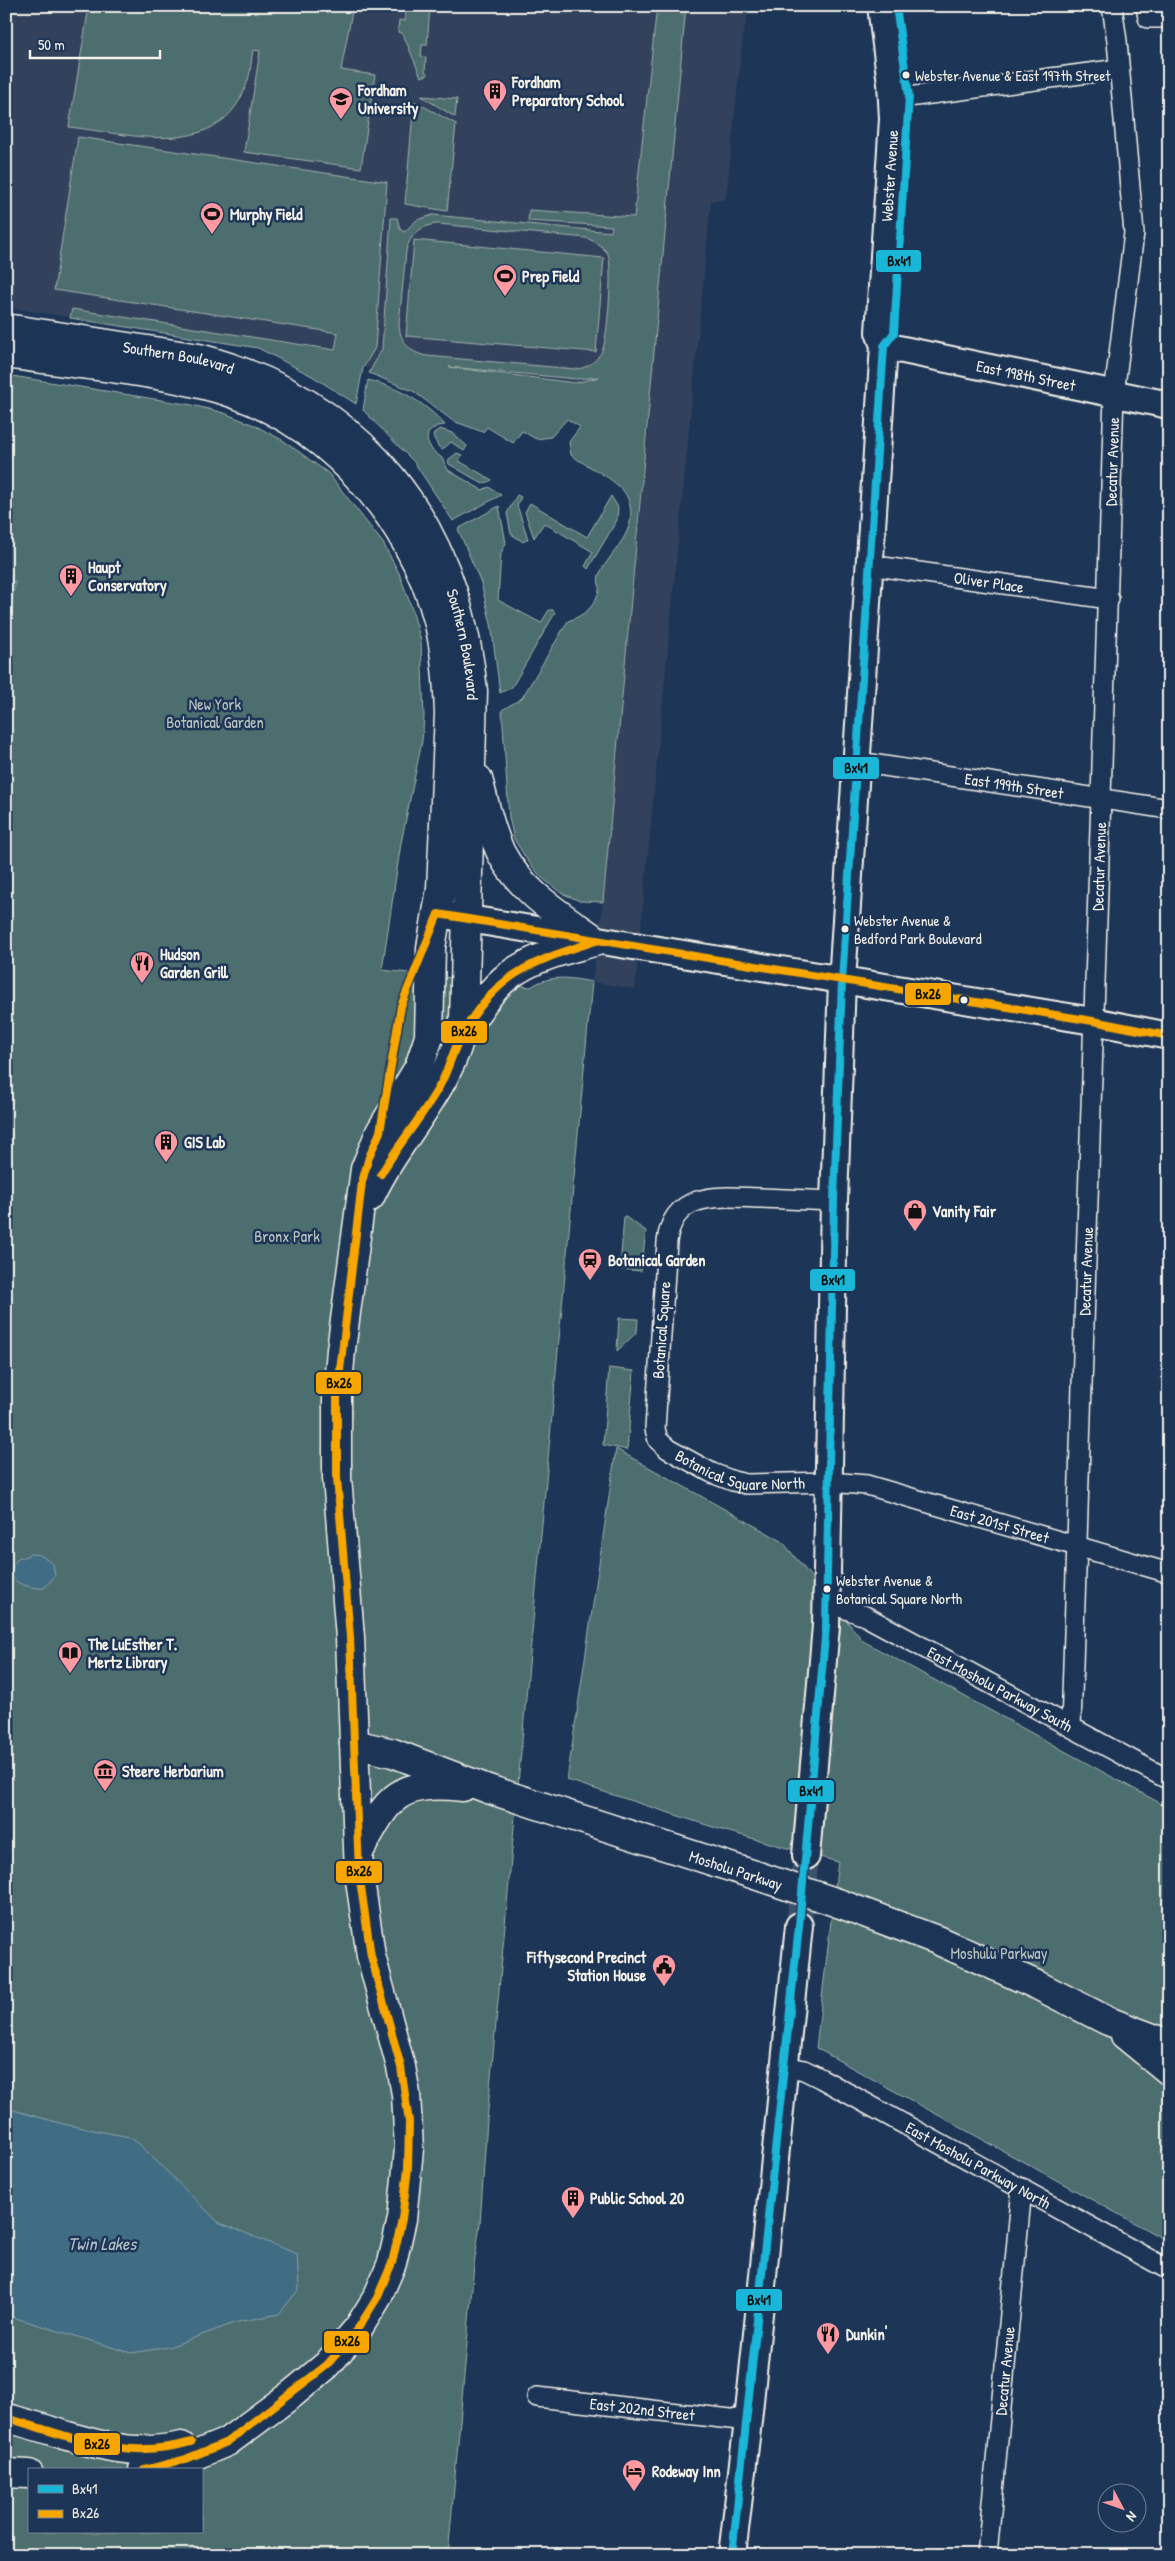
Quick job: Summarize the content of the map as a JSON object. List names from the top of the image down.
{
  "streets": {
    "main road": [
      "Webster Avenue",
      "Southern Boulevard",
      "East 198th Street",
      "Mosholu Parkway"
    ],
    "street": [
      "Decatur Avenue",
      "Oliver Place",
      "East 199th Street",
      "Botanical Square",
      "Botanical Square North",
      "East 201st Street",
      "East Mosholu Parkway South",
      "East Mosholu Parkway North",
      "East 202nd Street"
    ]
  },
  "crossings": [
    ["Webster Avenue", "East 198th Street"],
    ["Webster Avenue", "Oliver Place"],
    ["Webster Avenue", "East 199th Street"],
    ["Webster Avenue", "Botanical Square"],
    ["Webster Avenue", "Botanical Square North"],
    ["Webster Avenue", "East 201st Street"],
    ["Webster Avenue", "East Mosholu Parkway South"],
    ["Southern Boulevard", "Mosholu Parkway"],
    ["East 198th Street", "Decatur Avenue"],
    ["Decatur Avenue", "Oliver Place"],
    ["Decatur Avenue", "East 199th Street"],
    ["Decatur Avenue", "East 201st Street"],
    ["Decatur Avenue", "East Mosholu Parkway South"],
    ["Decatur Avenue", "East Mosholu Parkway North"],
    ["Botanical Square", "Botanical Square North"],
    ["Botanical Square North", "East 201st Street"]
  ],
  "water": ["Twin Lakes"],
  "parks": ["New York Botanical Garden", "Bronx Park", "Moshulu Parkway"],
  "places": {
    "other": ["Webster Avenue & East 197th Street", "Webster Avenue & Bedford Park Boulevard", "Webster Avenue & Botanical Square North"],
    "building": [
      "Fordham Preparatory School",
      "Haupt Conservatory",
      "GIS Lab",
      "Public School 20"
    ],
    "school or university": ["Fordham University"],
    "sports": ["Murphy Field", "Prep Field"],
    "restaurant": ["Hudson Garden Grill", "Dunkin'"],
    "shop": ["Vanity Fair"],
    "station": ["Botanical Garden"],
    "library": ["The LuEsther T. Mertz Library"],
    "museum": ["Steere Herbarium"],
    "public building": ["Fiftysecond Precinct Station House"],
    "hotel": ["Rodeway Inn"]
  },
  "lines": ["transit line Bx41", "transit line Bx26"],
  "legend": ["Bx41", "Bx26"],
  "scale_bar": "50 m",
  "north": "bottom right"
}
